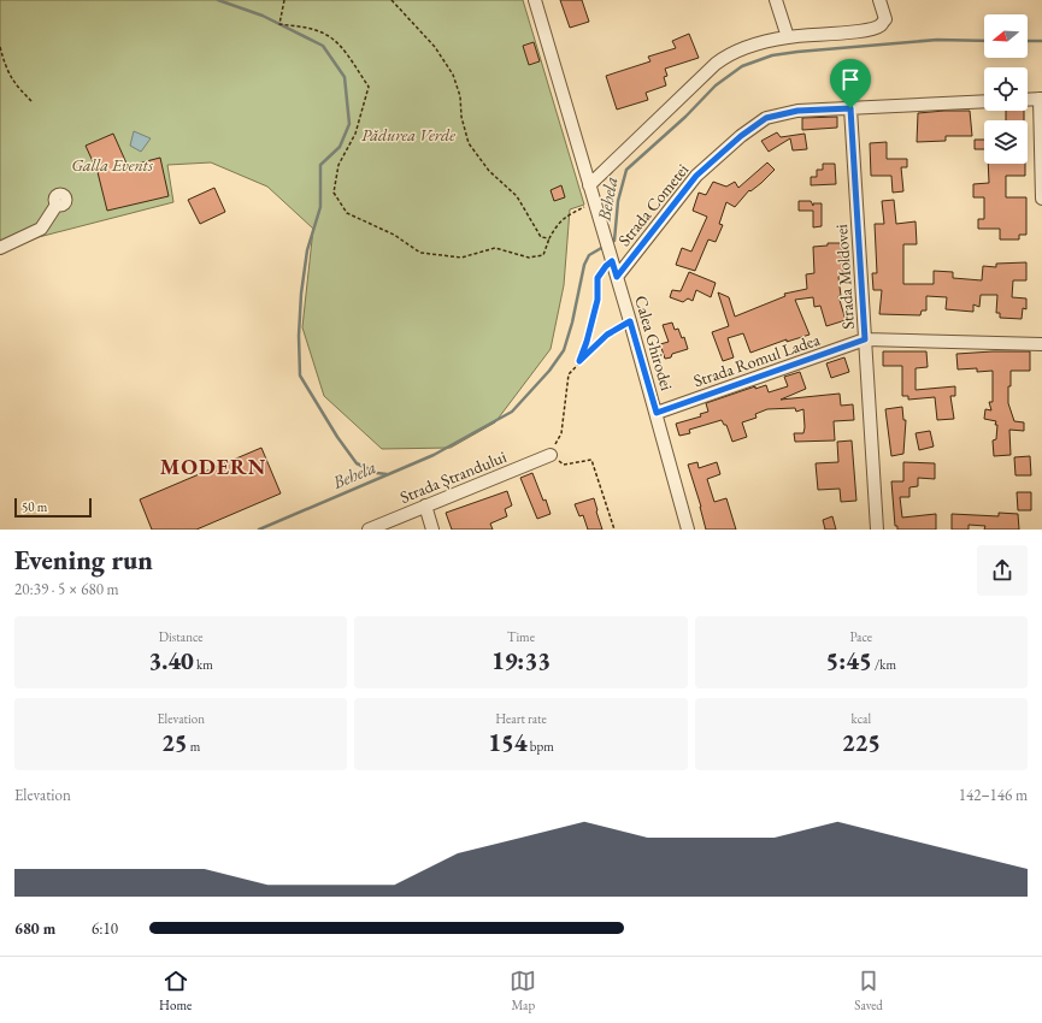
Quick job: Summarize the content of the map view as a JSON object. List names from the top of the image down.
{
  "streets": {
    "street": [
      "Strada Cometei",
      "Strada Moldovei",
      "Calea Ghirodei",
      "Strada Romul Ladea",
      "Strada Ștrandului"
    ]
  },
  "crossings": [
    ["Strada Cometei", "Strada Moldovei"],
    ["Strada Cometei", "Calea Ghirodei"],
    ["Strada Moldovei", "Strada Romul Ladea"],
    ["Calea Ghirodei", "Strada Romul Ladea"]
  ],
  "districts": ["MODERN"],
  "water": ["Behela"],
  "parks": ["Pădurea Verde", "Galla Events"],
  "scale_bar": "50 m",
  "north": "left",
  "page": {
    "scale": "50 m",
    "heading": ["Evening run", "20:39 · 5 × 680 m"],
    "stats": [
      ["Distance", "3.40 km"],
      ["Time", "19:33"],
      ["Pace", "5:45 /km"],
      ["Elevation", "25 m"],
      ["Heart rate", "154 bpm"],
      ["kcal", "225"]
    ],
    "chart": ["Elevation", "142–146 m"],
    "list": [
      {
        "name": "680 m",
        "note": "6:10"
      }
    ],
    "tabs": ["Home", "Map", "Saved"]
  }
}
